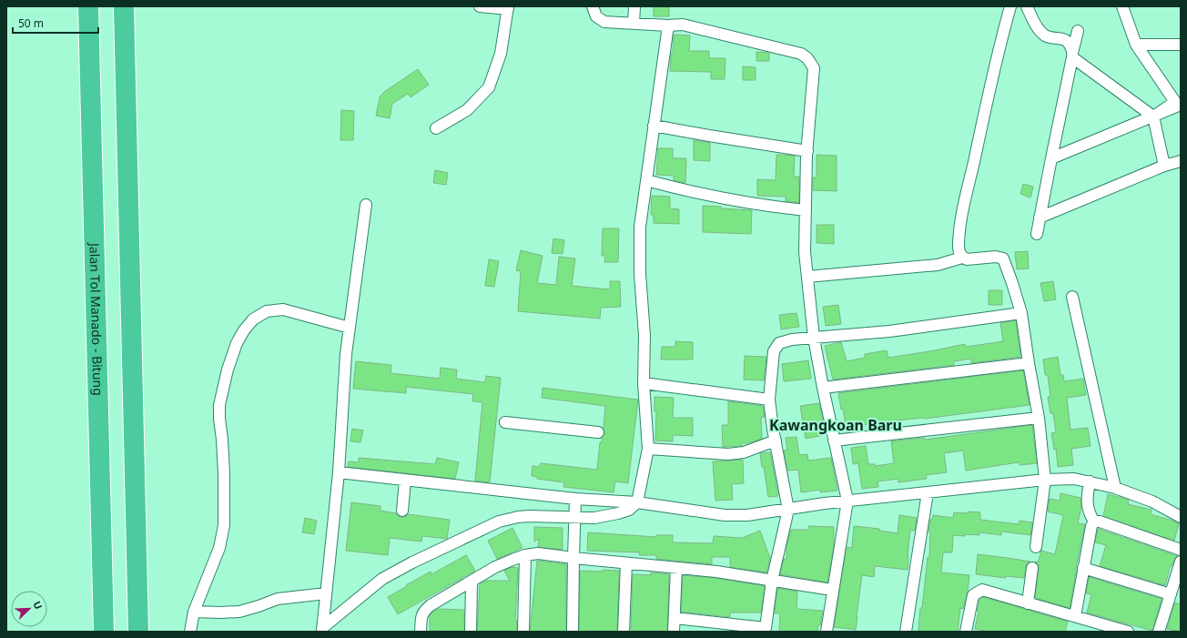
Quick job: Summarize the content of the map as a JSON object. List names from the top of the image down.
{
  "streets": {
    "highway": ["Jalan Tol Manado - Bitung"]
  },
  "districts": ["Kawangkoan Baru"],
  "scale_bar": "50 m",
  "north": "top right"
}
